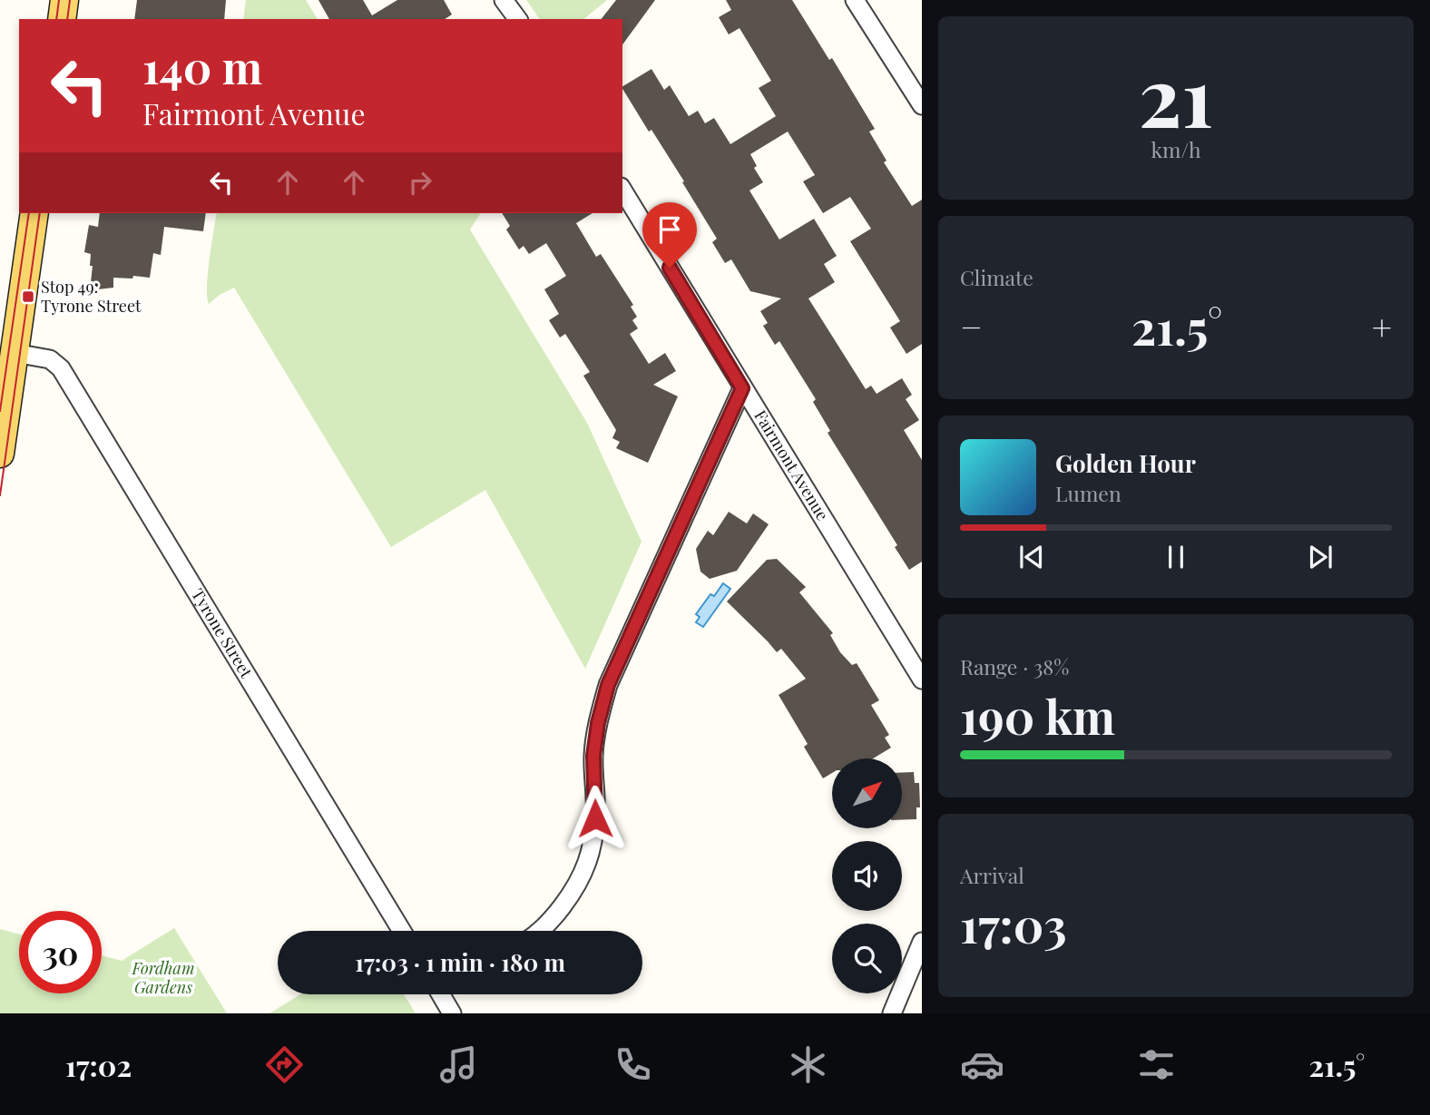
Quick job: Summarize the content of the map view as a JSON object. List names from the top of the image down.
{
  "streets": {
    "street": ["Fairmont Avenue", "Tyrone Street"]
  },
  "parks": ["Fordham Gardens"],
  "places": {
    "transit": ["Stop 49: Tyrone Street"]
  },
  "north": "top right",
  "page": {
    "tile": [
      ["21", "km/h"],
      "Climate",
      ["Range · 38%", "190 km"],
      ["Arrival", "17:03"]
    ],
    "turn": ["140 m", "Fairmont Avenue"],
    "heat": ["−", "21.5°", "+"],
    "song": ["Golden Hour", "Lumen"],
    "limit": "30",
    "trip": "17:03 · 1 min · 180 m",
    "tabs": ["17:02", "21.5°"]
  }
}
